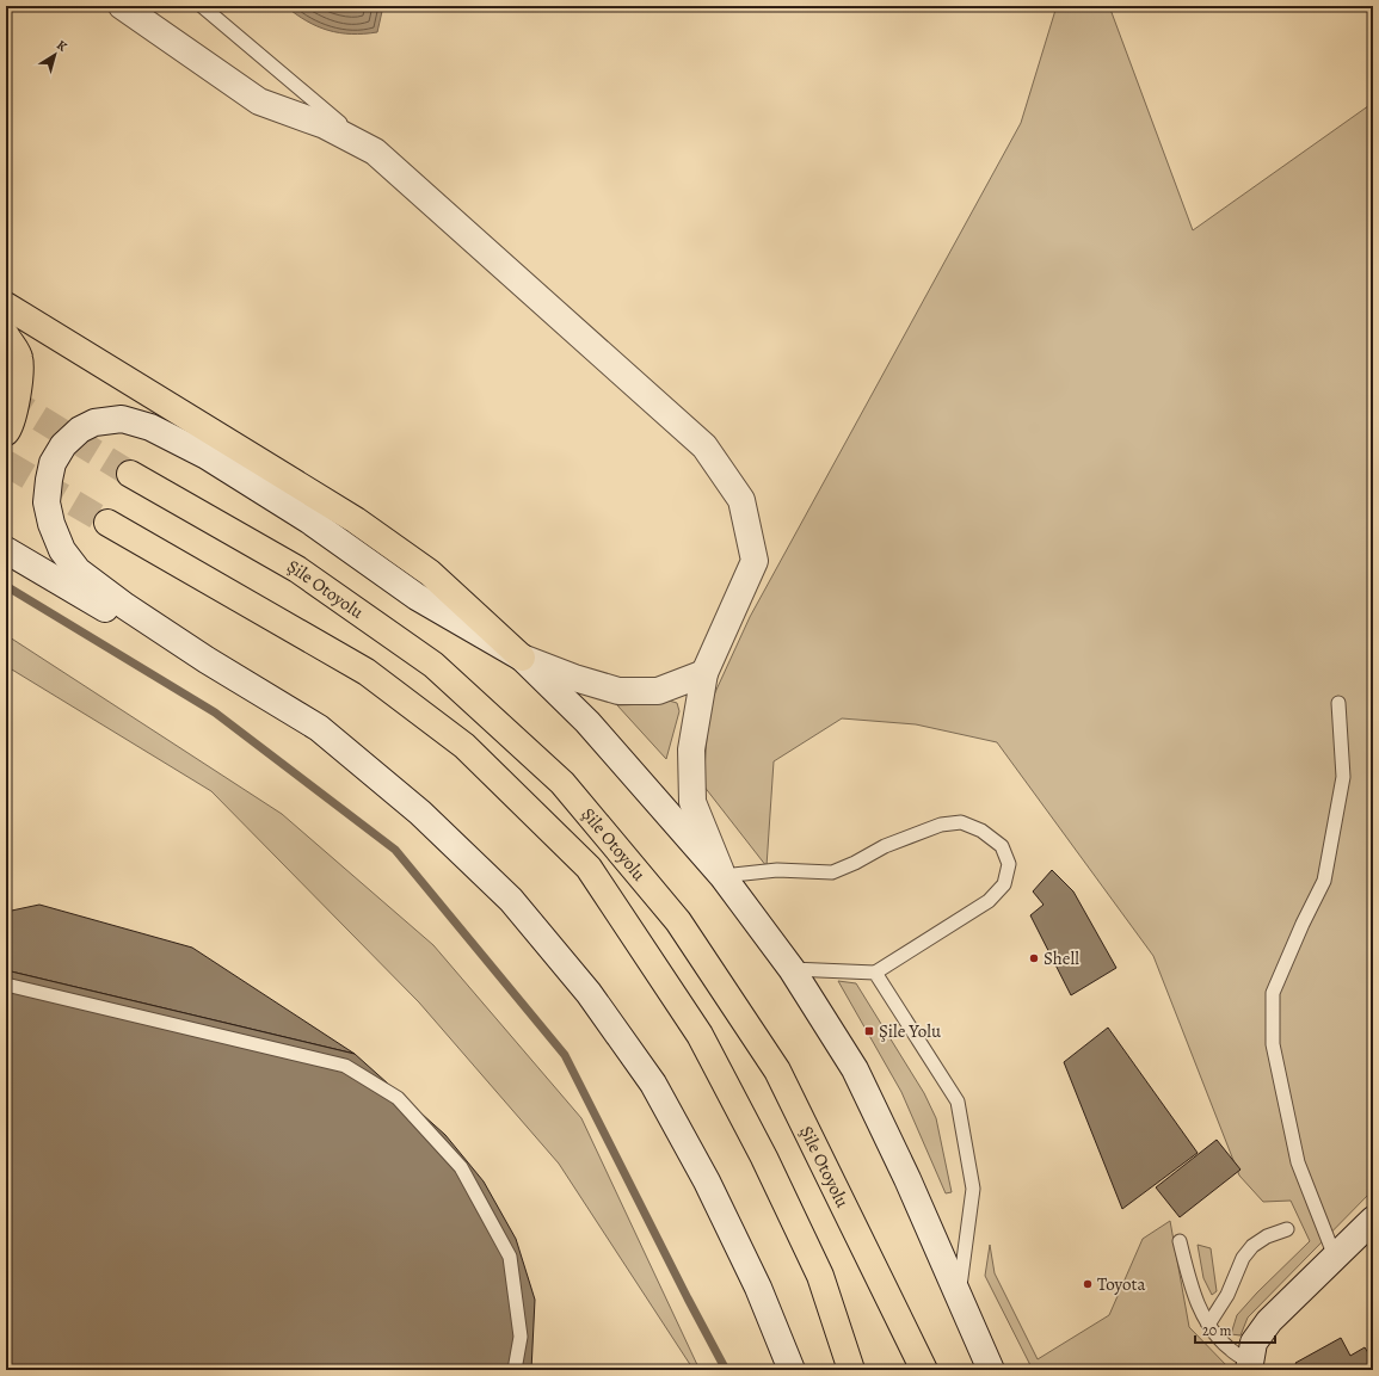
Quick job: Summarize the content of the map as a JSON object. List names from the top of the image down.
{
  "streets": {
    "highway": ["Şile Otoyolu"]
  },
  "places": {
    "other": ["Shell", "Toyota"],
    "transit": ["Şile Yolu"]
  },
  "scale_bar": "20 m",
  "north": "top right"
}
